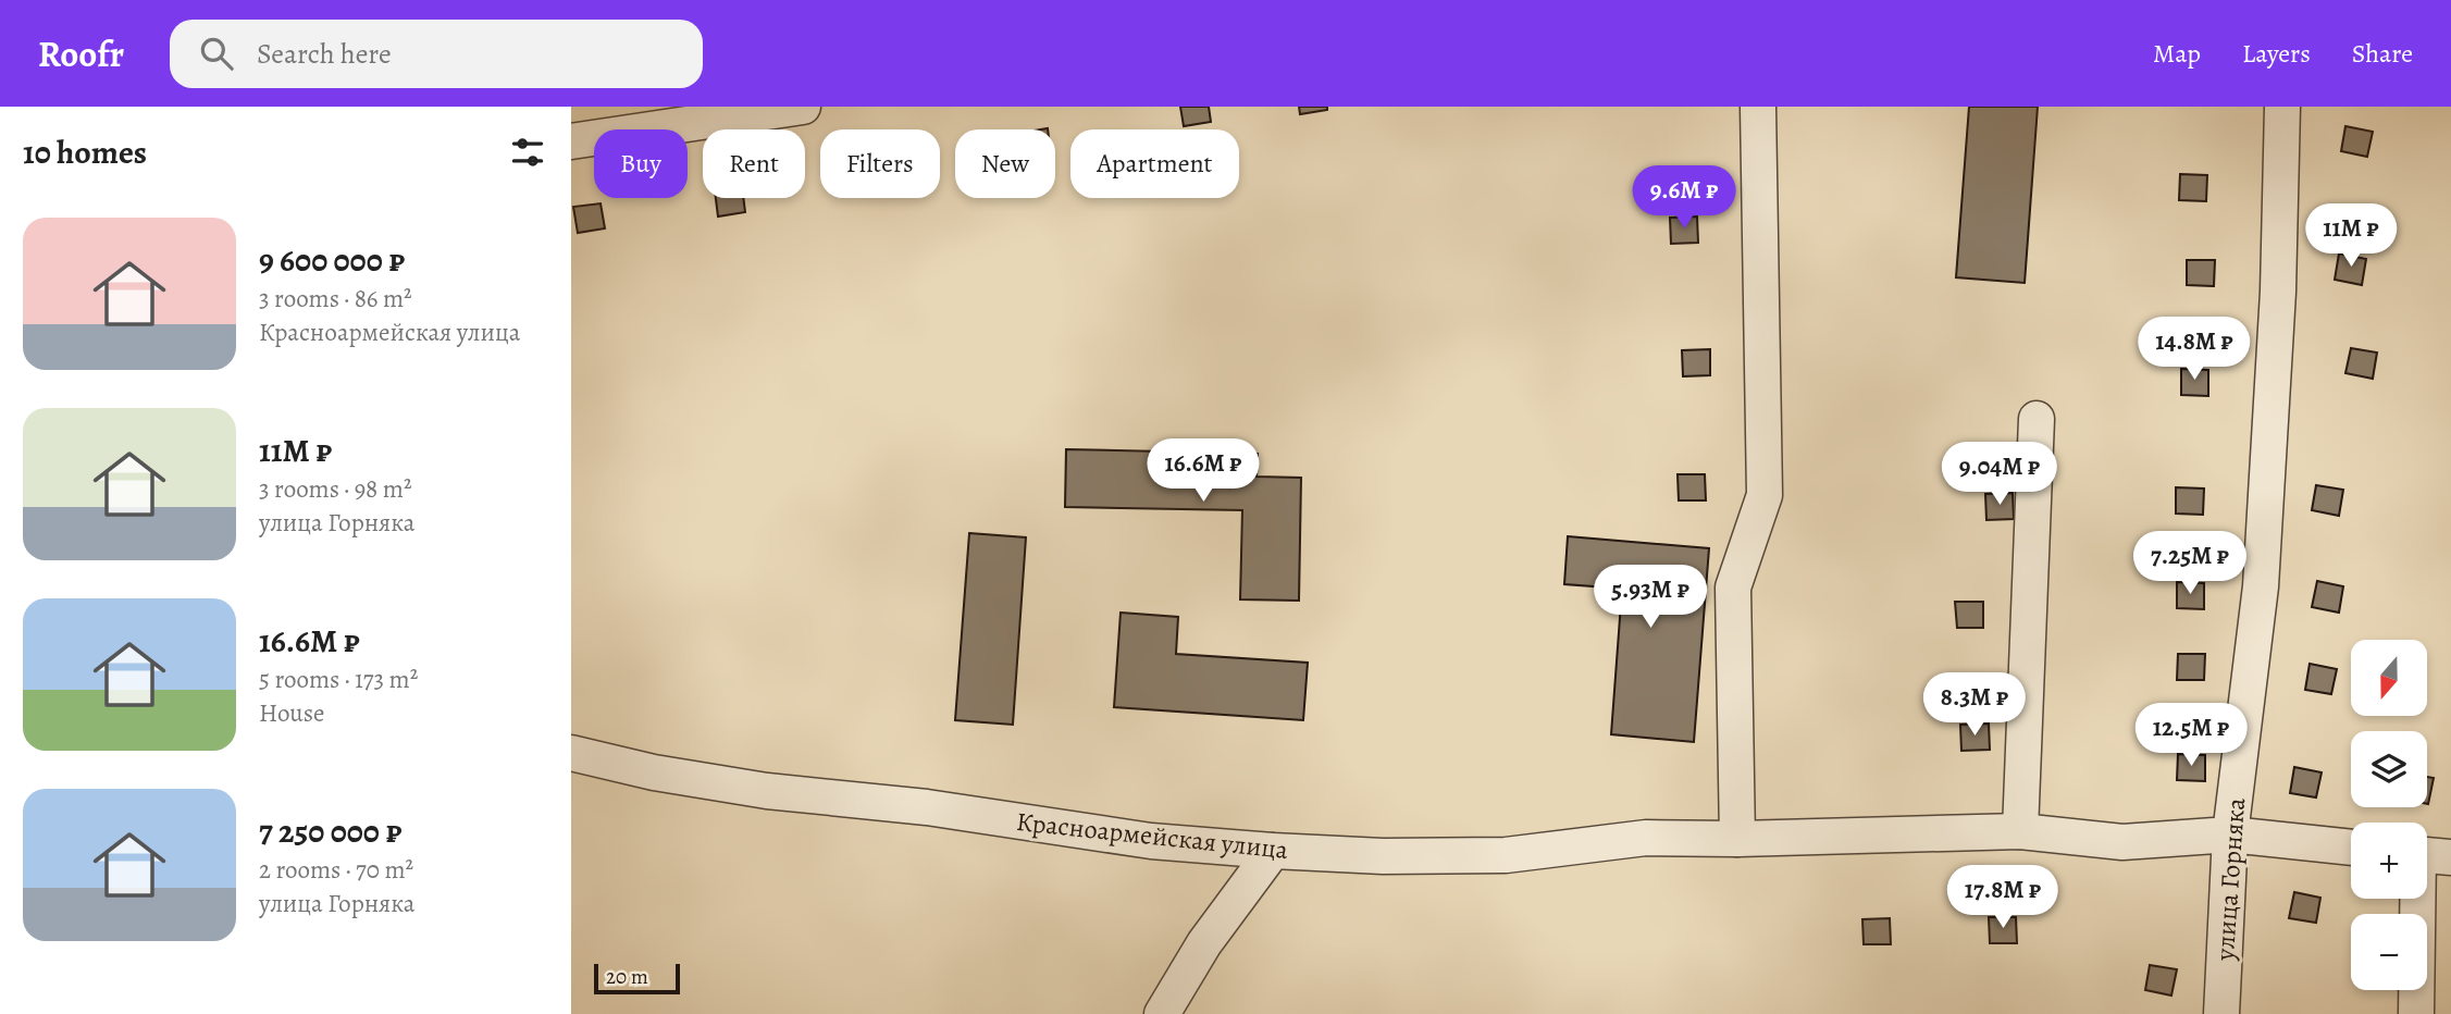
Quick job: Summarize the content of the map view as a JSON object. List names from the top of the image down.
{
  "streets": {
    "street": ["Красноармейская улица", "улица Горняка"]
  },
  "crossings": [
    ["Красноармейская улица", "улица Горняка"]
  ],
  "scale_bar": "20 m",
  "north": "bottom",
  "page": {
    "header": "Roofr",
    "search": "Search here",
    "nav": ["Map", "Layers", "Share"],
    "heading": "10 homes",
    "chip": [
      "Buy",
      "Rent",
      "Filters",
      "New",
      "Apartment"
    ],
    "price": [
      "9.6M ₽",
      "11M ₽",
      "14.8M ₽",
      "16.6M ₽",
      "9.04M ₽",
      "7.25M ₽",
      "5.93M ₽",
      "8.3M ₽",
      "12.5M ₽",
      "17.8M ₽"
    ],
    "list": [
      {
        "name": "9 600 000 ₽",
        "note": "3 rooms · 86 m² · Красноармейская улица"
      },
      {
        "name": "11M ₽",
        "note": "3 rooms · 98 m² · улица Горняка"
      },
      {
        "name": "16.6M ₽",
        "note": "5 rooms · 173 m² · House"
      },
      {
        "name": "7 250 000 ₽",
        "note": "2 rooms · 70 m² · улица Горняка"
      }
    ],
    "map_buttons": ["+", "−"],
    "scale": "20 m"
  }
}
